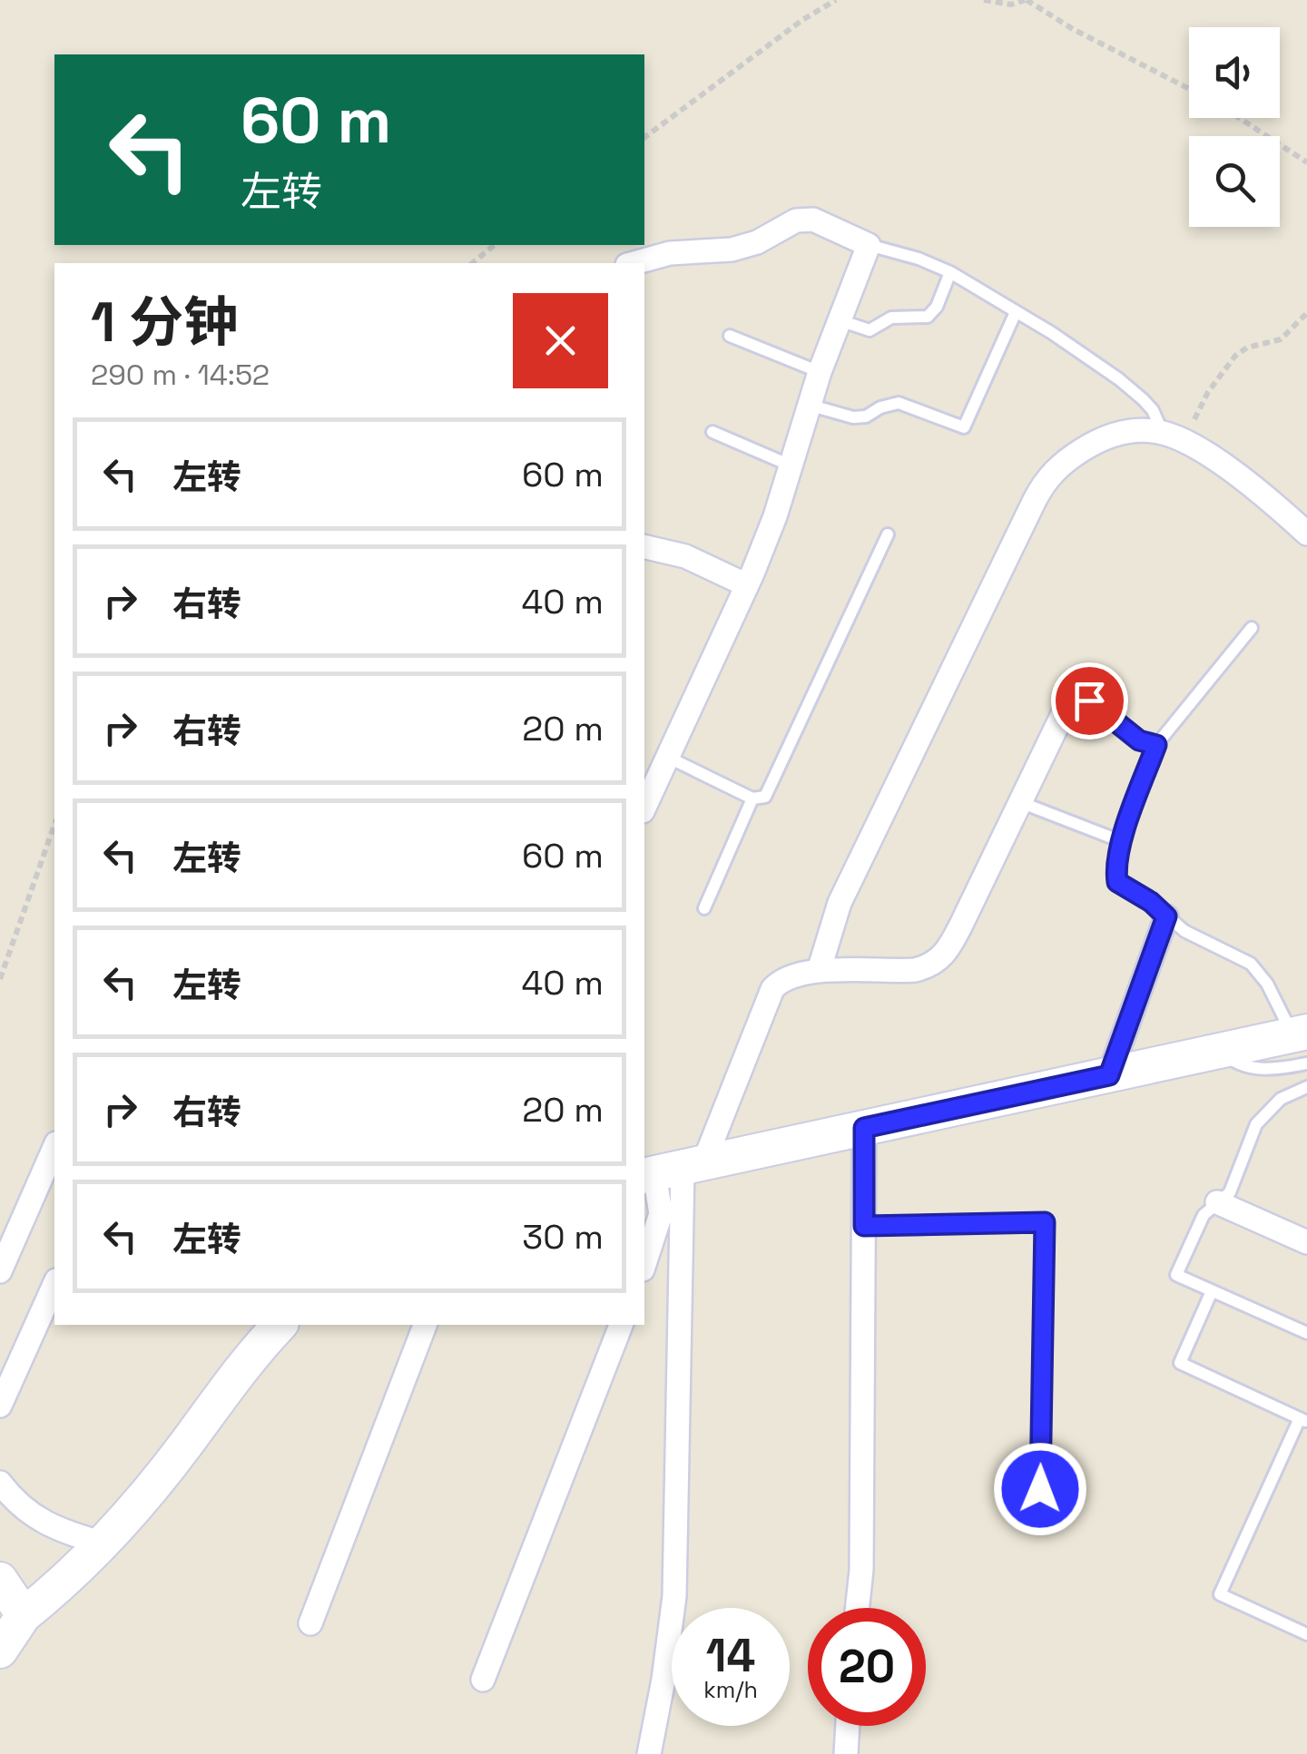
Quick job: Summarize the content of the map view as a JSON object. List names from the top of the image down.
{
  "page": {
    "turn": ["60 m", "左转"],
    "heading": ["1 分钟", "290 m · 14:52"],
    "list": [
      {
        "name": "左转",
        "value": "60 m"
      },
      {
        "name": "右转",
        "value": "40 m"
      },
      {
        "name": "右转",
        "value": "20 m"
      },
      {
        "name": "左转",
        "value": "60 m"
      },
      {
        "name": "左转",
        "value": "40 m"
      },
      {
        "name": "右转",
        "value": "20 m"
      },
      {
        "name": "左转",
        "value": "30 m"
      }
    ],
    "speed": "14 km/h",
    "limit": "20"
  }
}
